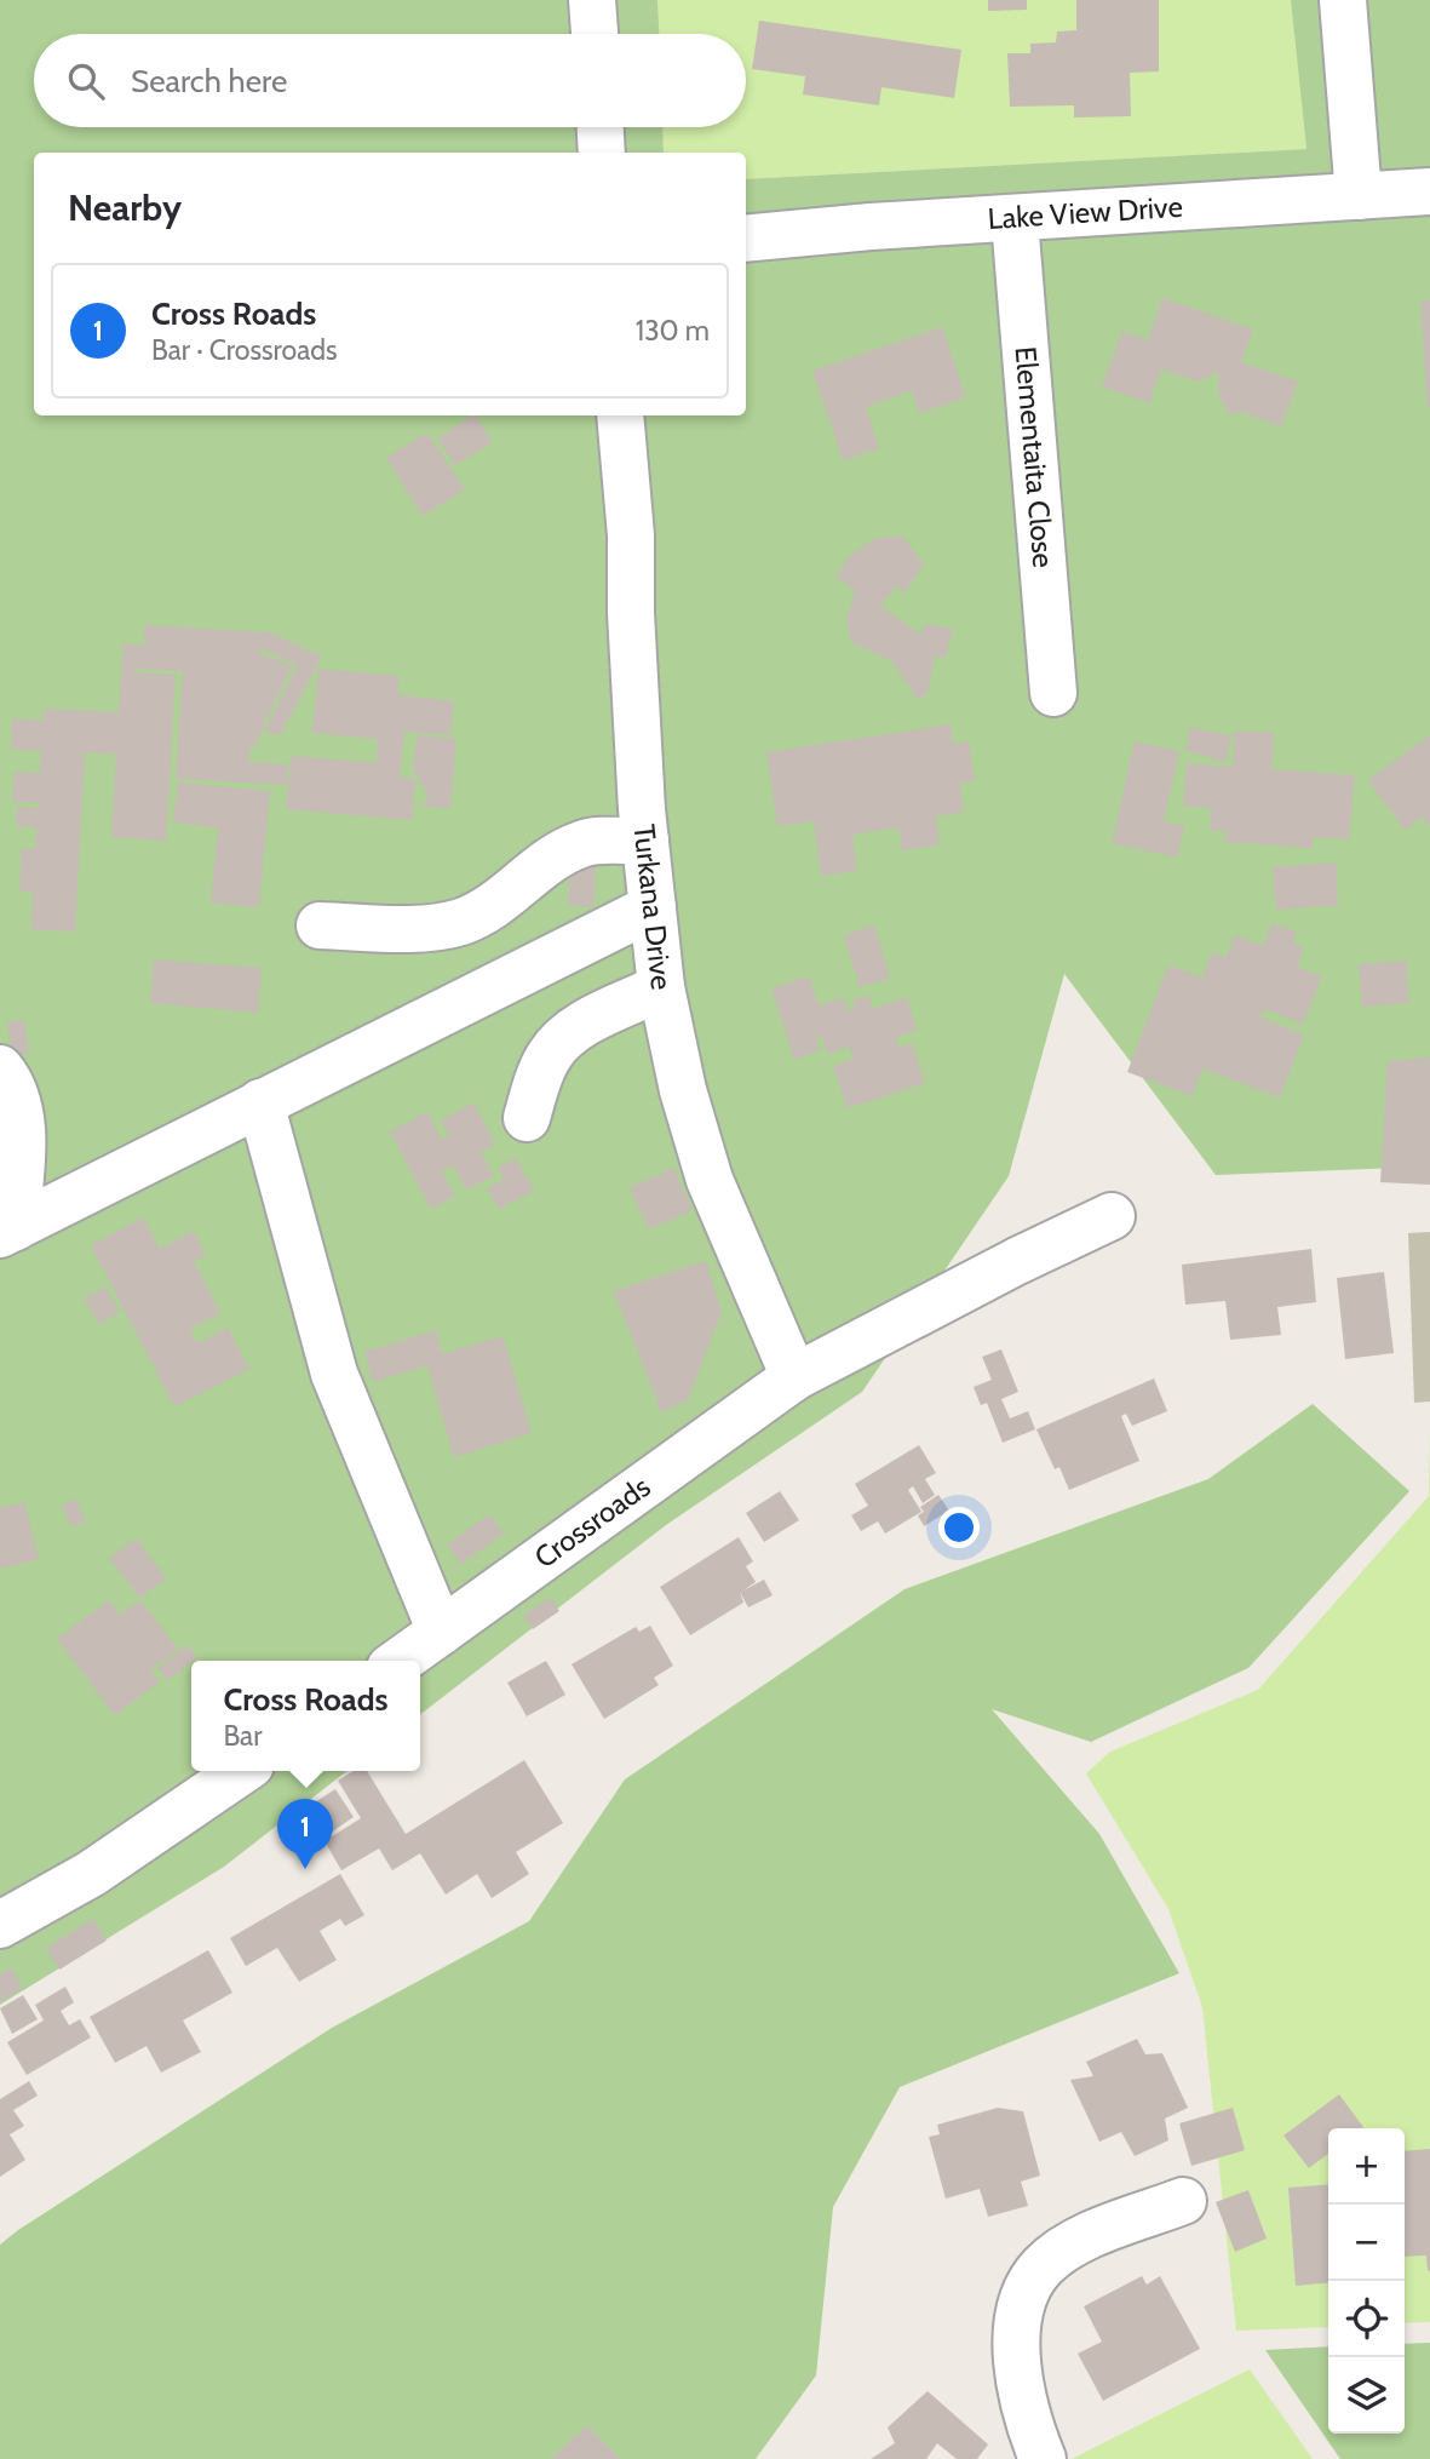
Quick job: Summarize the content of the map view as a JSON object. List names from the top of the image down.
{
  "streets": {
    "street": [
      "Lake View Drive",
      "Elementaita Close",
      "Turkana Drive",
      "Crossroads"
    ]
  },
  "crossings": [
    ["Lake View Drive", "Elementaita Close"],
    ["Turkana Drive", "Crossroads"]
  ],
  "page": {
    "search": "Search here",
    "heading": "Nearby",
    "list": [
      {
        "mark": "1",
        "name": "Cross Roads",
        "note": "Bar · Crossroads",
        "value": "130 m"
      }
    ],
    "popup": ["Cross Roads", "Bar"],
    "pins": "1",
    "map_buttons": ["+", "−"]
  }
}
